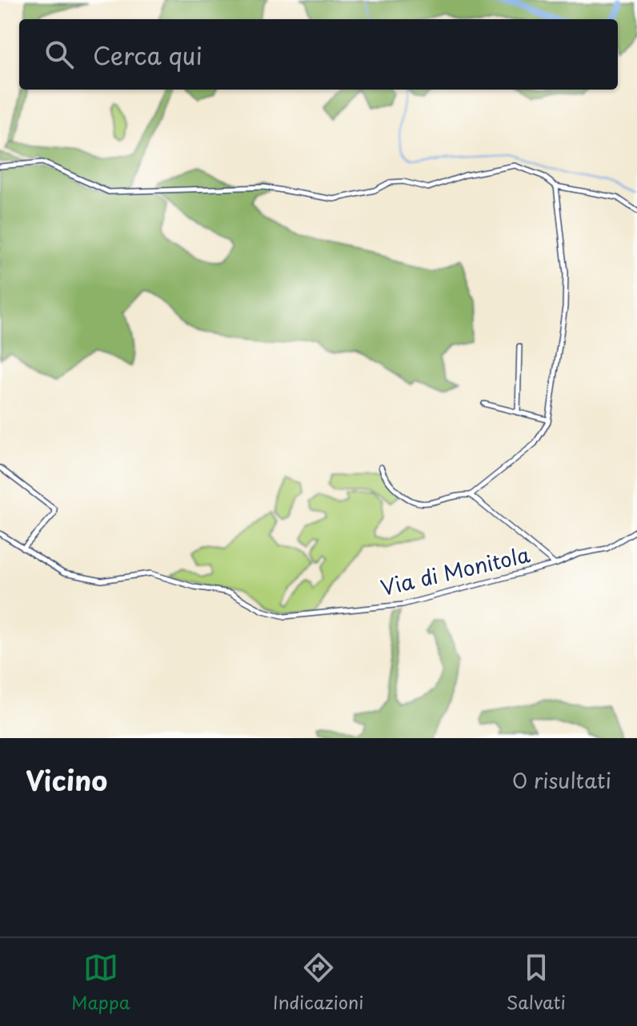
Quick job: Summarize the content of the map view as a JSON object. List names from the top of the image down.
{
  "streets": {
    "street": ["Via di Monitola"]
  },
  "page": {
    "search": "Cerca qui",
    "heading": ["Vicino", "0 risultati"],
    "nav": ["Mappa", "Indicazioni", "Salvati"]
  }
}
